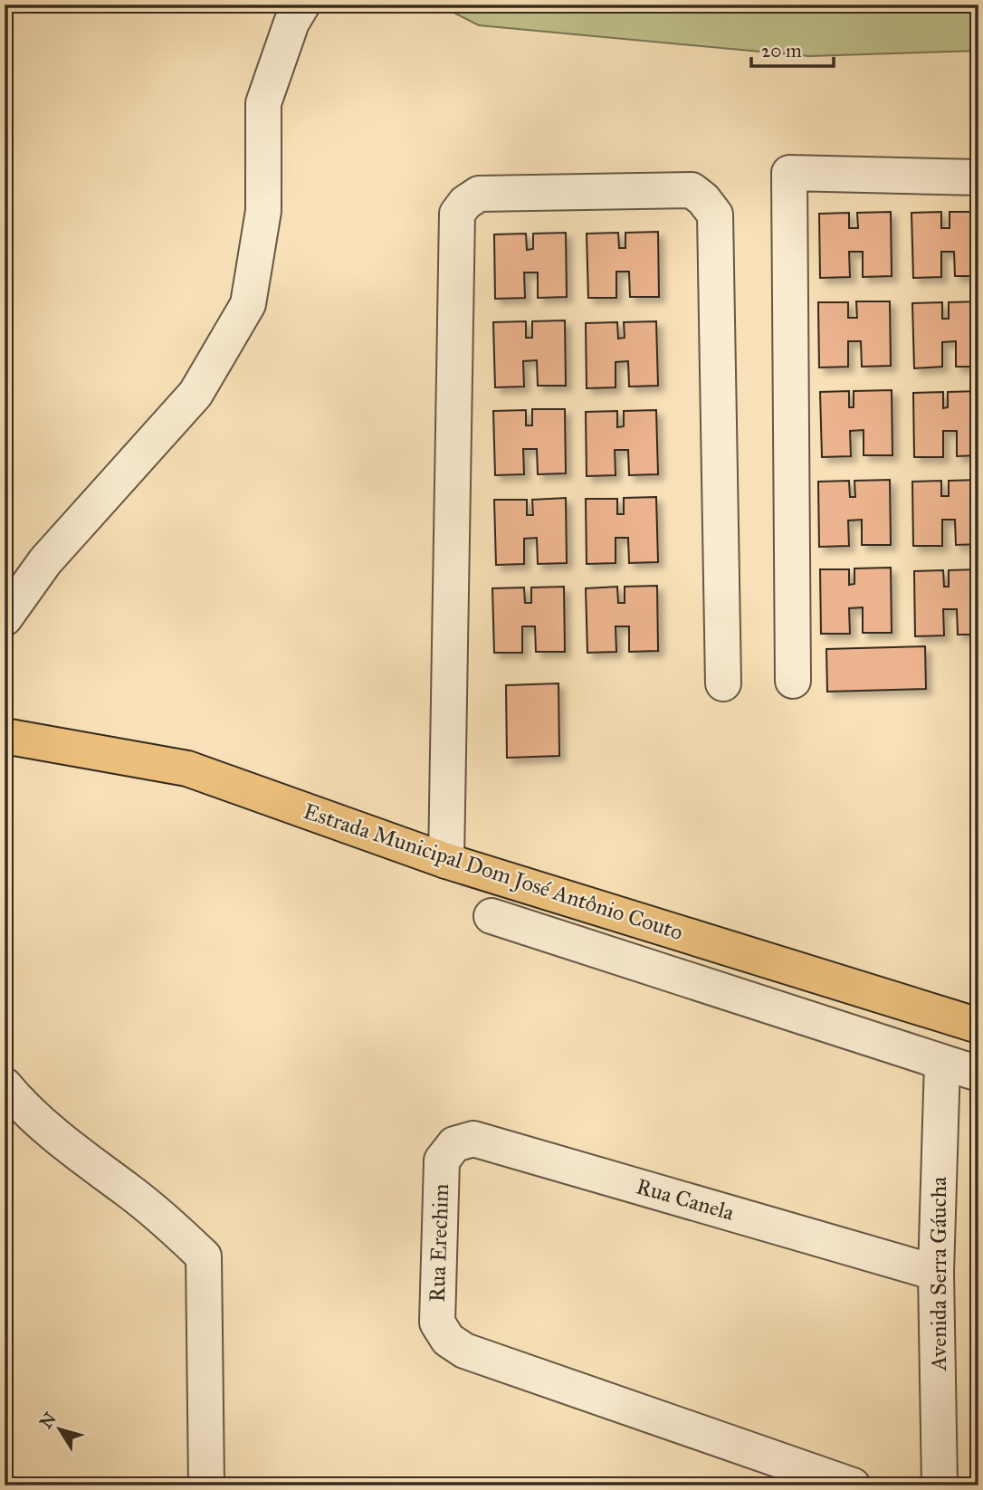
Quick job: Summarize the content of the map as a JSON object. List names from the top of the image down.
{
  "streets": {
    "main road": ["Estrada Municipal Dom José Antônio Couto"],
    "street": ["Rua Canela", "Rua Erechim", "Avenida Serra Gáucha"]
  },
  "crossings": [
    ["Rua Canela", "Rua Erechim"],
    ["Rua Canela", "Avenida Serra Gáucha"]
  ],
  "scale_bar": "20 m",
  "north": "top left"
}
